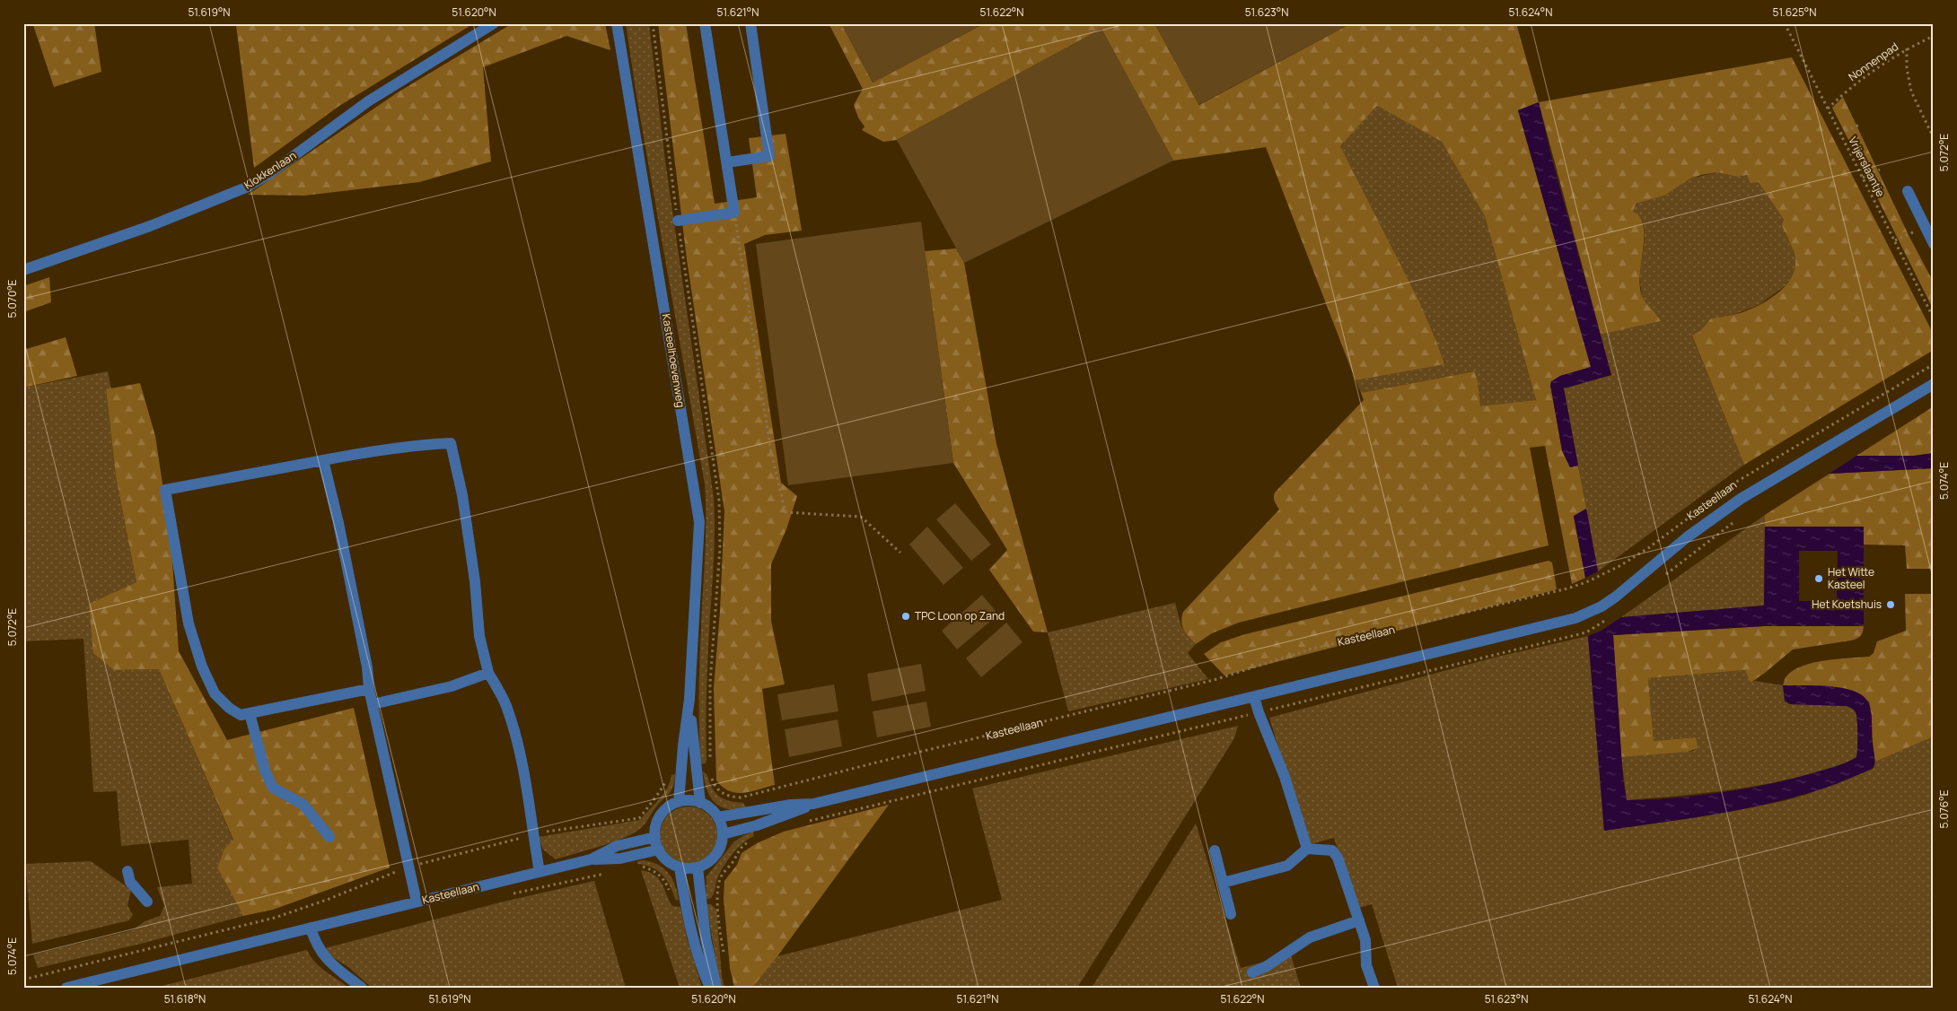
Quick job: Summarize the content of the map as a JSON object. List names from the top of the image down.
{
  "streets": {
    "street": ["Klokkenlaan", "Kasteelhoevenweg", "Kasteellaan"],
    "path": ["Nonnenpad", "Vrijerslaantje"]
  },
  "crossings": [
    ["Nonnenpad", "Vrijerslaantje"],
    ["Kasteelhoevenweg", "Kasteellaan"]
  ],
  "places": ["Het Witte Kasteel", "Het Koetshuis", "TPC Loon op Zand"],
  "coordinates": [
    "51.619°N",
    "51.620°N",
    "51.621°N",
    "51.622°N",
    "51.623°N",
    "51.624°N",
    "51.625°N",
    "5.072°E",
    "5.070°E",
    "5.074°E",
    "5.076°E",
    "51.618°N"
  ]
}
